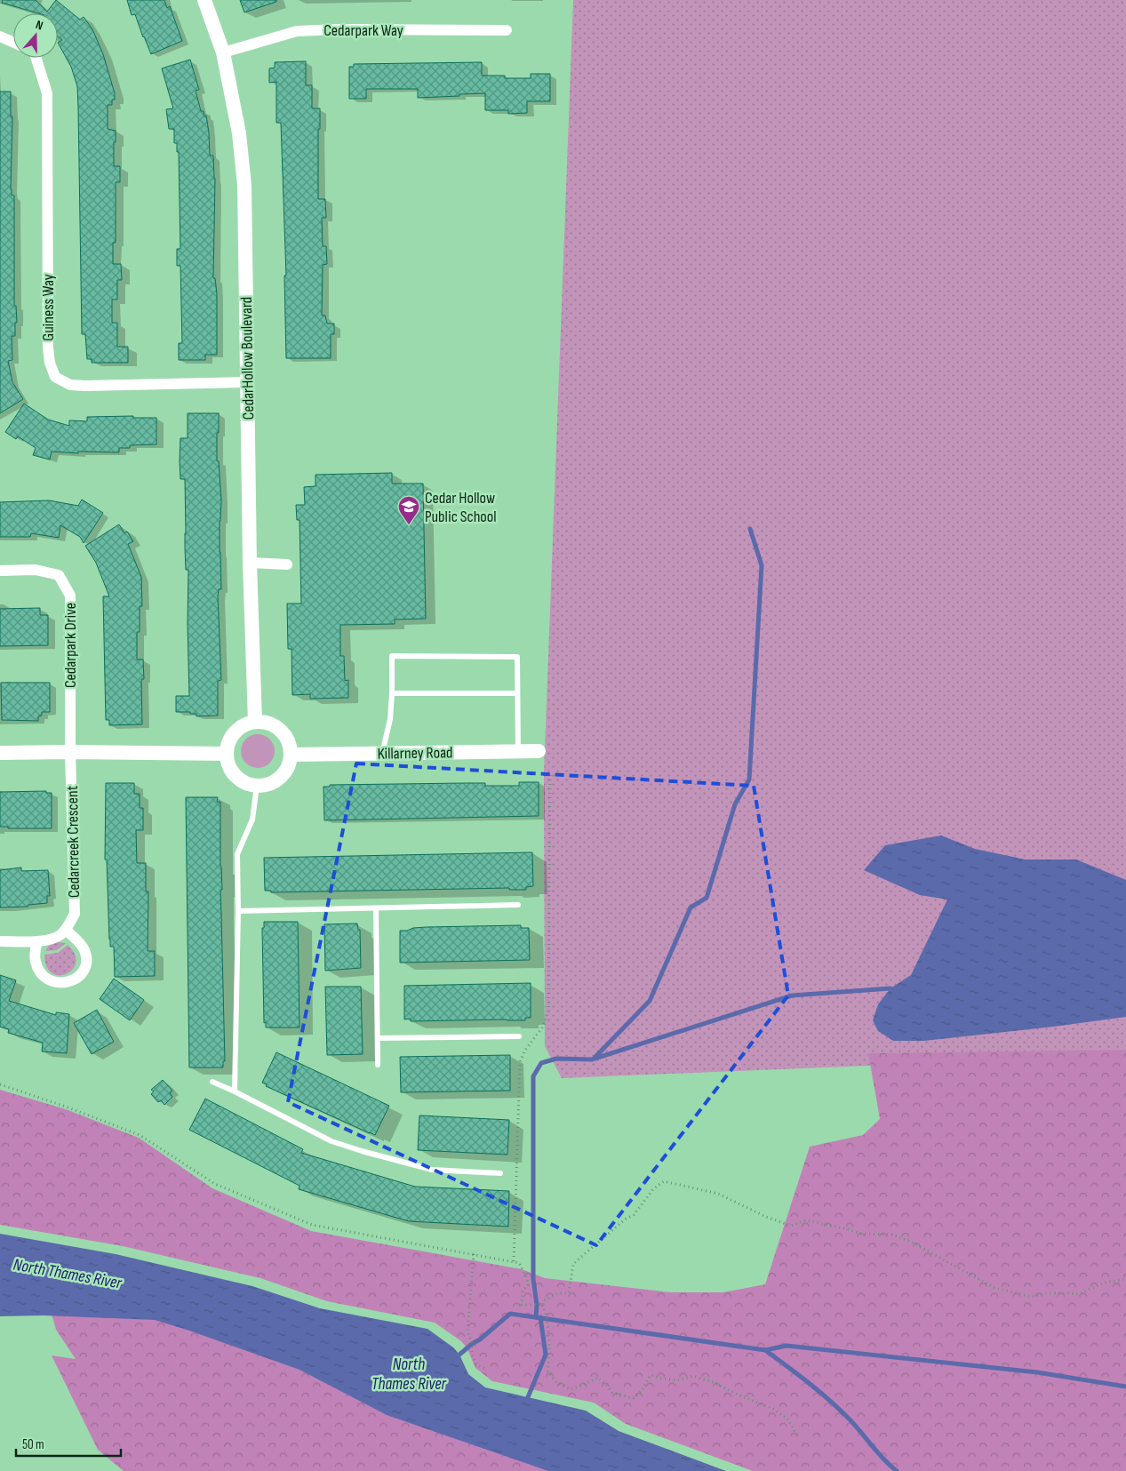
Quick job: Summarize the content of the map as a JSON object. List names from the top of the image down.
{
  "streets": {
    "street": [
      "Cedarpark Way",
      "Guiness Way",
      "CedarHollow Boulevard",
      "Cedarpark Drive",
      "Killarney Road",
      "Cedarcreek Crescent"
    ]
  },
  "crossings": [
    ["Cedarpark Way", "CedarHollow Boulevard"],
    ["Guiness Way", "CedarHollow Boulevard"],
    ["CedarHollow Boulevard", "Killarney Road"],
    ["Cedarpark Drive", "Cedarcreek Crescent"]
  ],
  "water": ["North Thames River"],
  "places": {
    "school or university": ["Cedar Hollow Public School"]
  },
  "scale_bar": "50 m",
  "north": "top"
}
